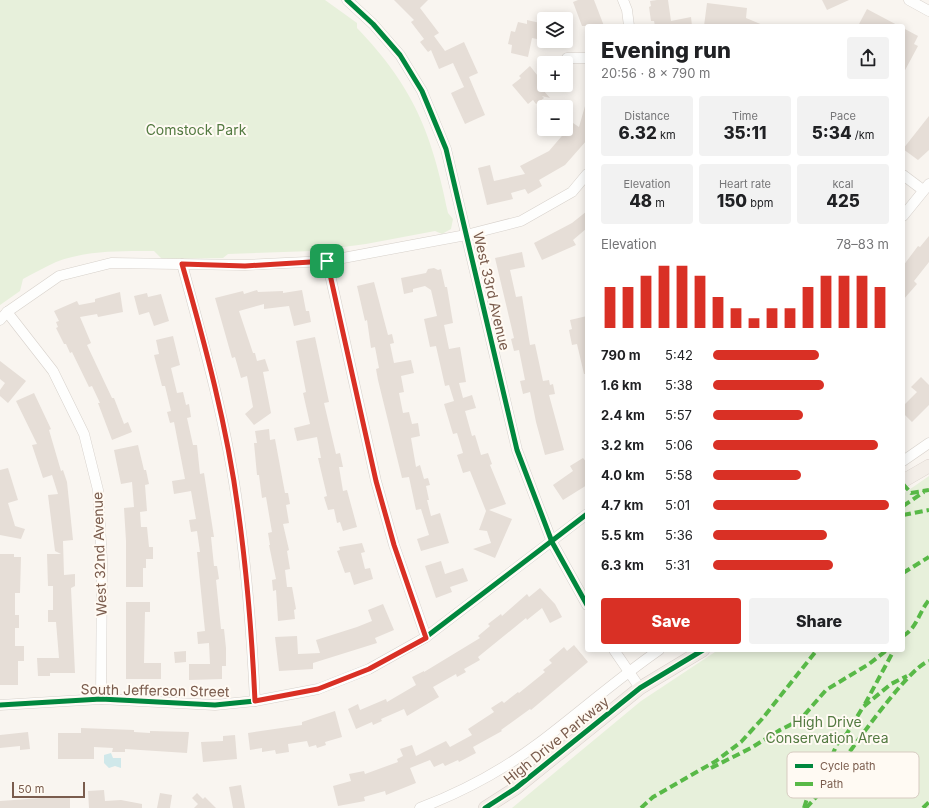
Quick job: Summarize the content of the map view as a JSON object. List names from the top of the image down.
{
  "streets": {
    "main road": ["High Drive Parkway"],
    "street": ["West 33rd Avenue", "West 32nd Avenue", "South Jefferson Street"]
  },
  "crossings": [
    ["West 33rd Avenue", "South Jefferson Street"],
    ["West 32nd Avenue", "South Jefferson Street"]
  ],
  "parks": ["Comstock Park", "High Drive Conservation Area"],
  "legend": ["Cycle path", "Path"],
  "scale_bar": "50 m",
  "page": {
    "map_buttons": ["+", "−"],
    "heading": ["Evening run", "20:56 · 8 × 790 m"],
    "stats": [
      ["Distance", "6.32 km"],
      ["Time", "35:11"],
      ["Pace", "5:34 /km"],
      ["Elevation", "48 m"],
      ["Heart rate", "150 bpm"],
      ["kcal", "425"]
    ],
    "chart": ["Elevation", "78–83 m"],
    "list": [
      {
        "name": "790 m",
        "note": "5:42"
      },
      {
        "name": "1.6 km",
        "note": "5:38"
      },
      {
        "name": "2.4 km",
        "note": "5:57"
      },
      {
        "name": "3.2 km",
        "note": "5:06"
      },
      {
        "name": "4.0 km",
        "note": "5:58"
      },
      {
        "name": "4.7 km",
        "note": "5:01"
      },
      {
        "name": "5.5 km",
        "note": "5:36"
      },
      {
        "name": "6.3 km",
        "note": "5:31"
      }
    ],
    "buttons": ["Save", "Share"],
    "scale": "50 m"
  }
}
